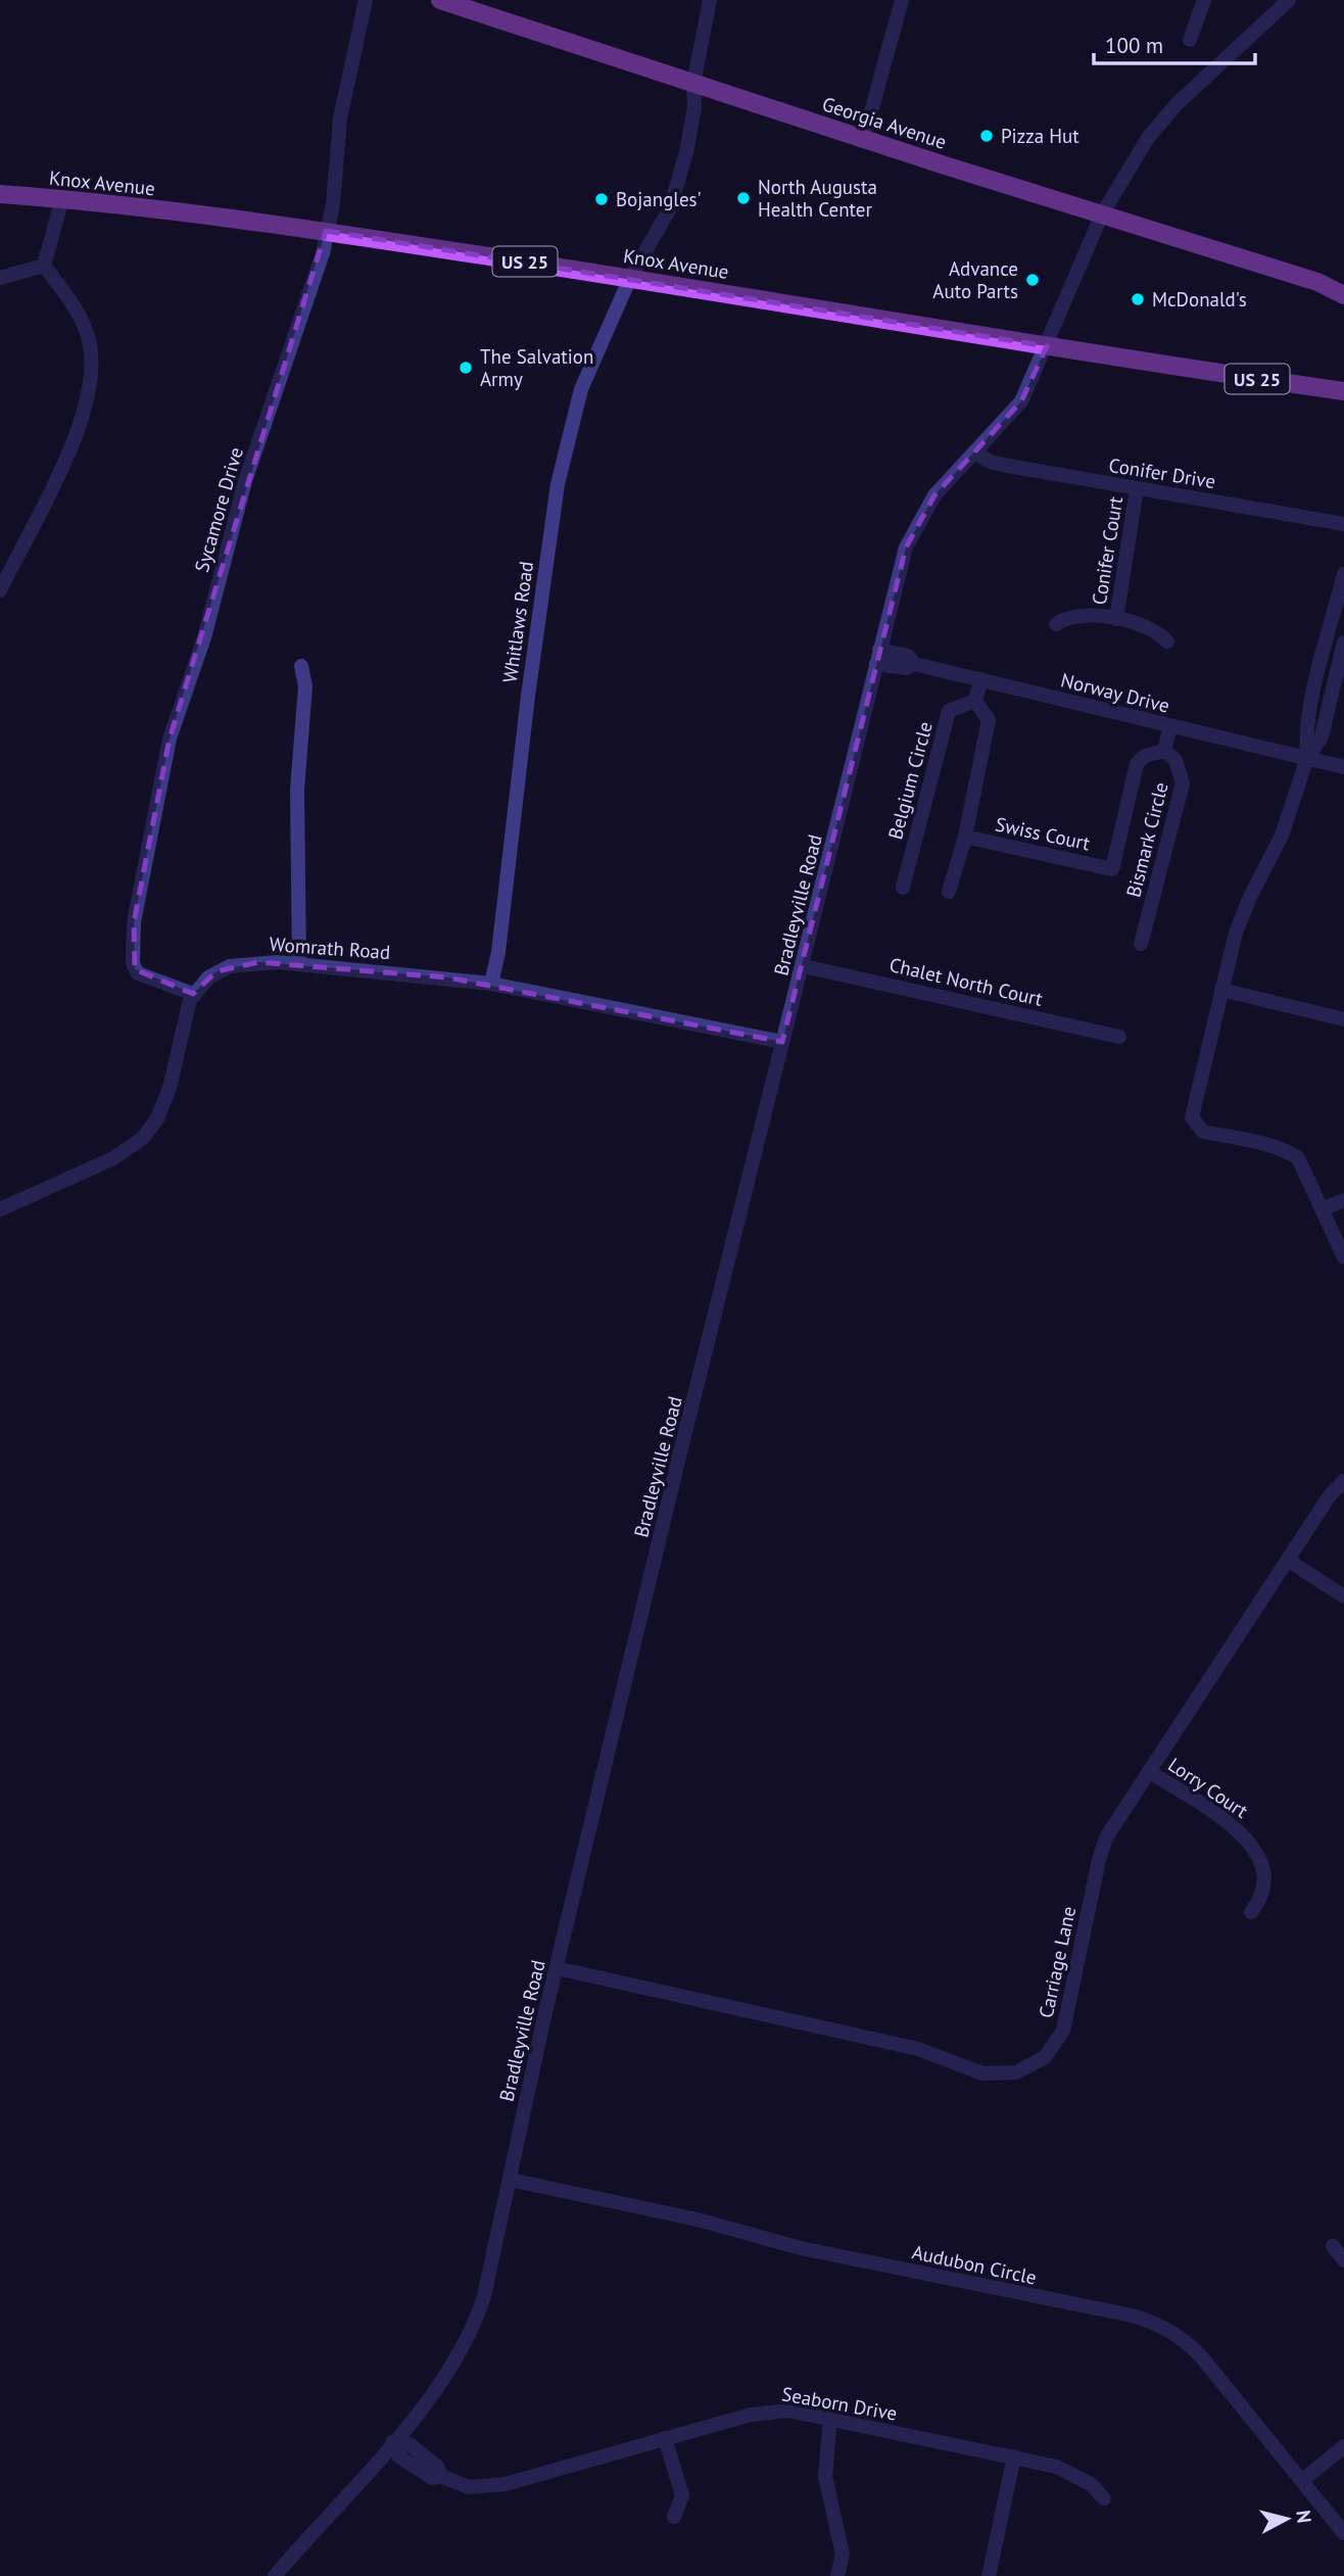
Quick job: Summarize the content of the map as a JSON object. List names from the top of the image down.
{
  "streets": {
    "main road": ["Georgia Avenue", "Knox Avenue", "US 25"],
    "street": [
      "Conifer Drive",
      "Sycamore Drive",
      "Conifer Court",
      "Whitlaws Road",
      "Norway Drive",
      "Belgium Circle",
      "Swiss Court",
      "Bismark Circle",
      "Bradleyville Road",
      "Womrath Road",
      "Chalet North Court",
      "Lorry Court",
      "Carriage Lane",
      "Audubon Circle",
      "Seaborn Drive"
    ]
  },
  "crossings": [
    ["Georgia Avenue", "Whitlaws Road"],
    ["Georgia Avenue", "Bradleyville Road"],
    ["Knox Avenue", "Sycamore Drive"],
    ["Knox Avenue", "Whitlaws Road"],
    ["Knox Avenue", "Bradleyville Road"],
    ["Conifer Drive", "Conifer Court"],
    ["Conifer Drive", "Bradleyville Road"],
    ["Sycamore Drive", "Womrath Road"],
    ["Whitlaws Road", "Womrath Road"],
    ["Norway Drive", "Bradleyville Road"],
    ["Swiss Court", "Bismark Circle"],
    ["Bradleyville Road", "Womrath Road"],
    ["Bradleyville Road", "Chalet North Court"],
    ["Bradleyville Road", "Carriage Lane"],
    ["Bradleyville Road", "Audubon Circle"],
    ["Bradleyville Road", "Seaborn Drive"],
    ["Lorry Court", "Carriage Lane"]
  ],
  "places": [
    "Pizza Hut",
    "North Augusta Health Center",
    "Bojangles'",
    "Advance Auto Parts",
    "McDonald's",
    "The Salvation Army"
  ],
  "scale_bar": "100 m",
  "north": "right"
}
